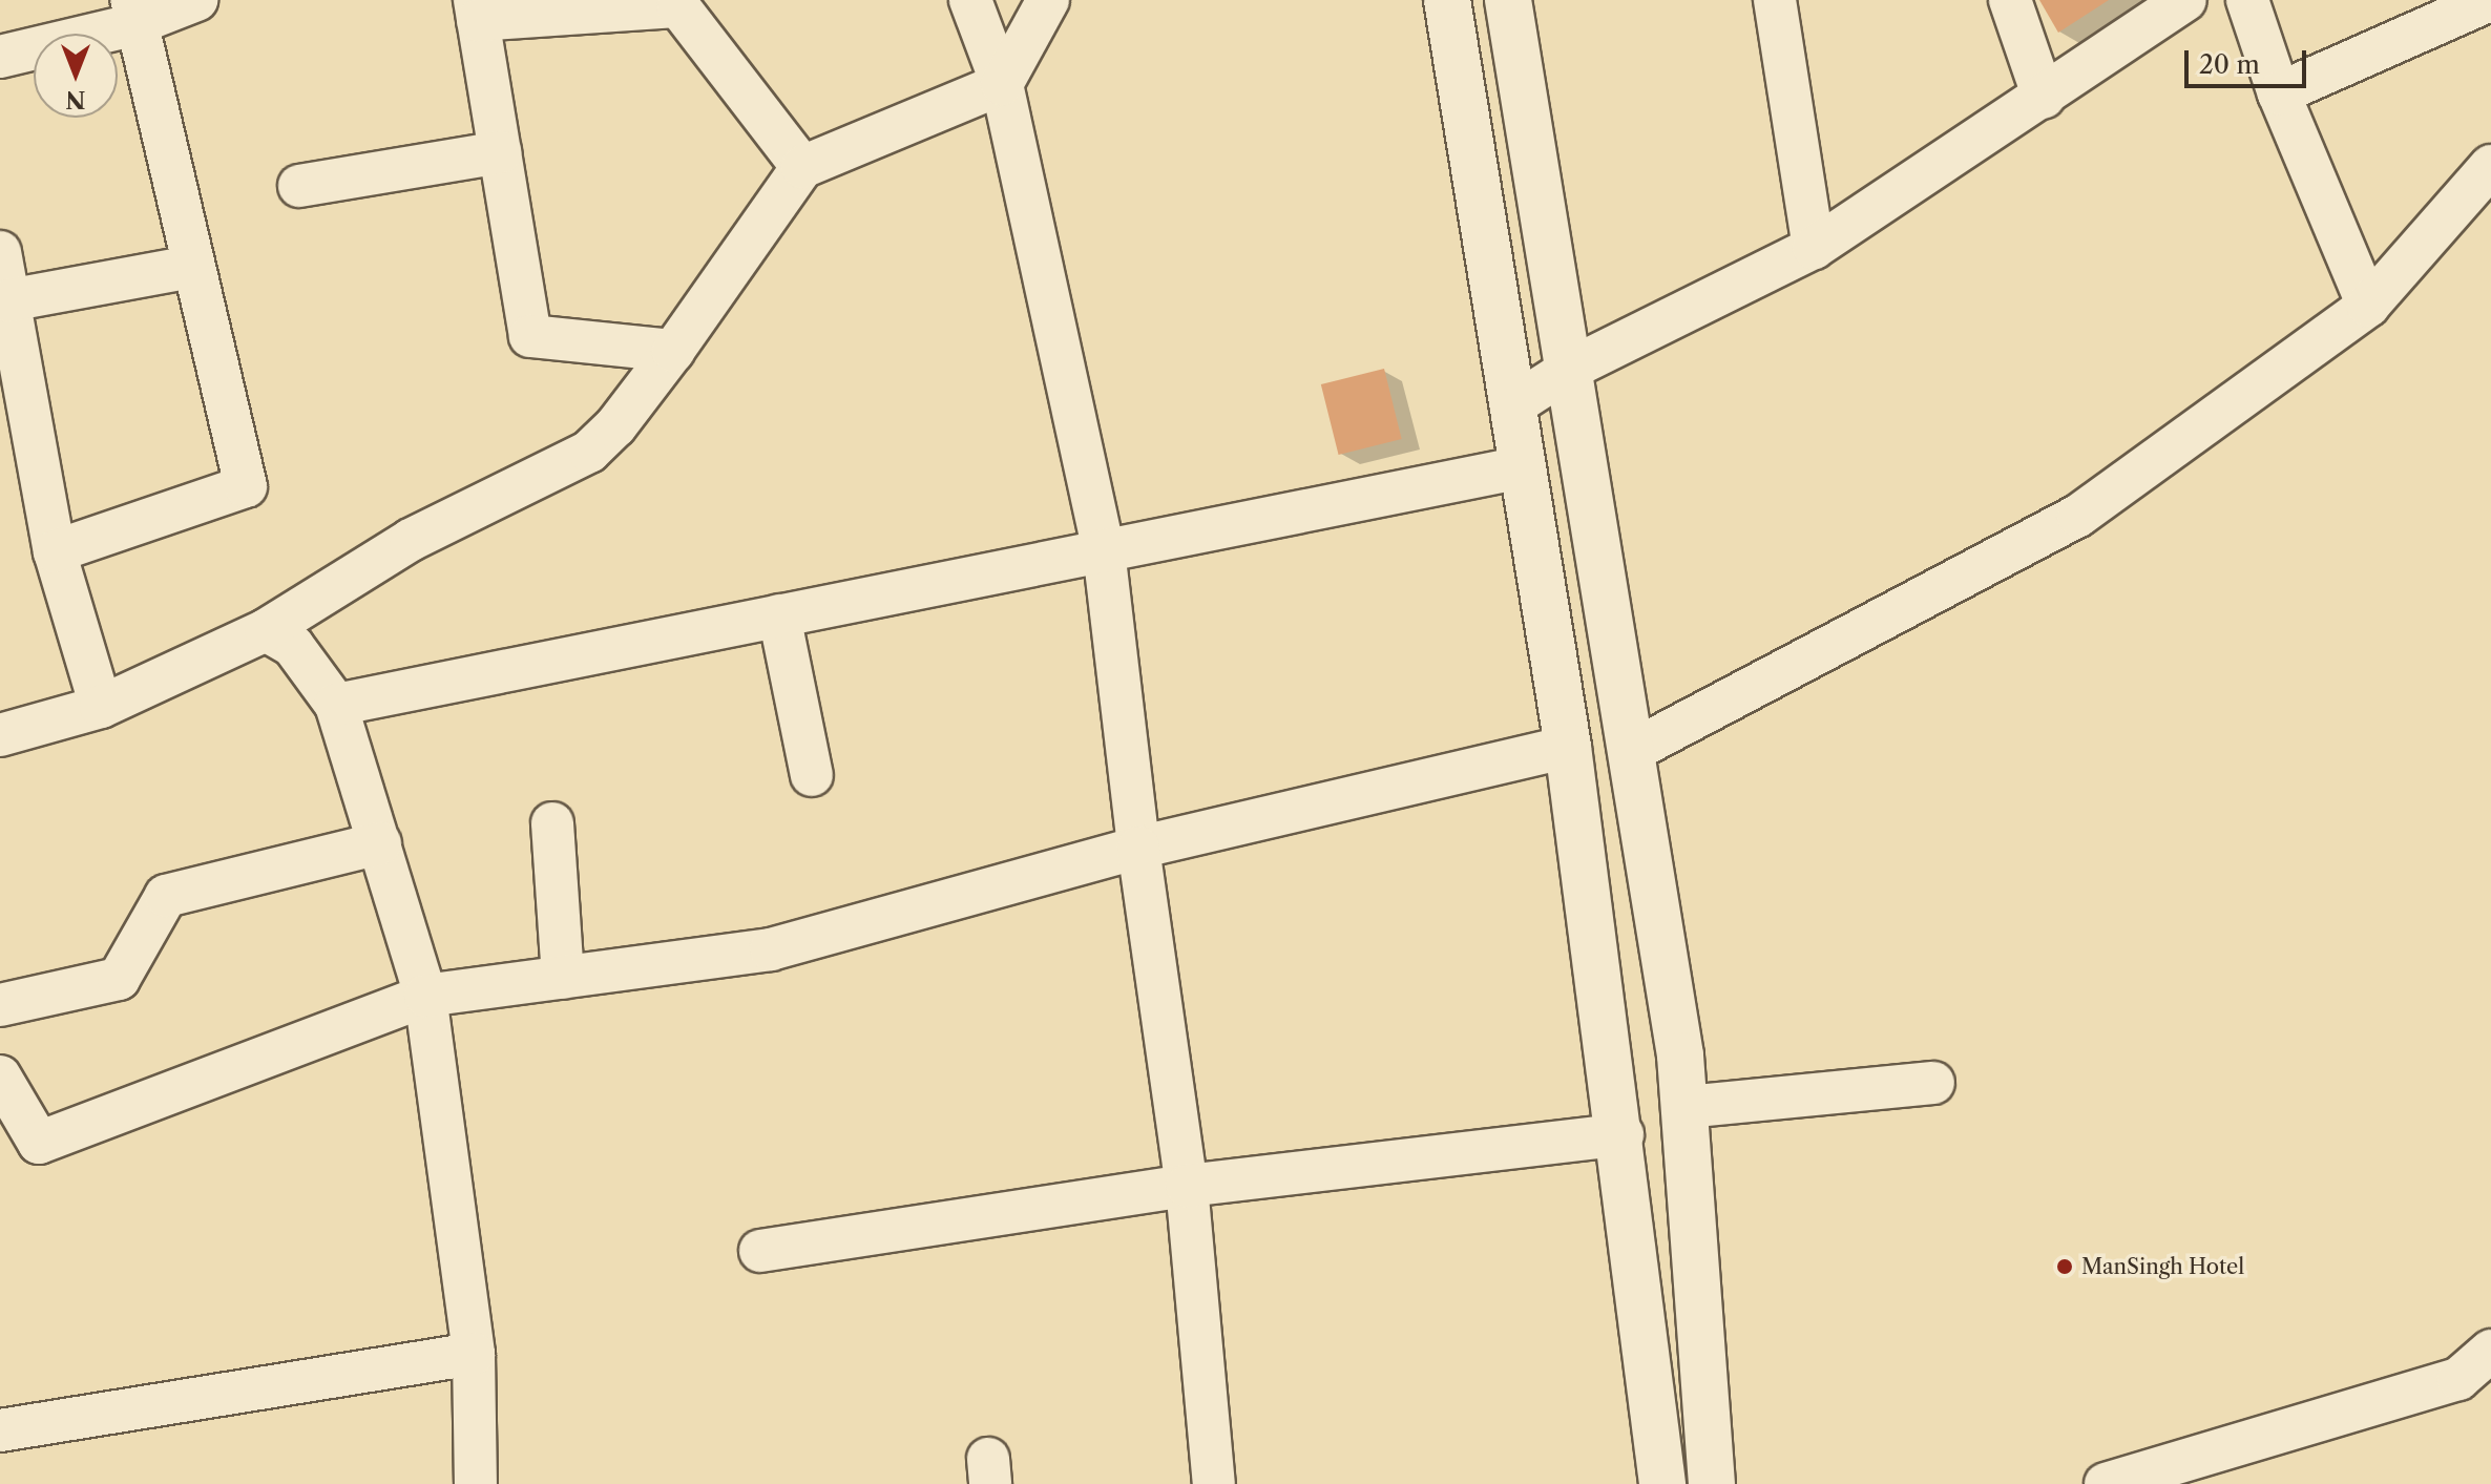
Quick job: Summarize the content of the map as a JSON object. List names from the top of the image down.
{
  "places": ["ManSingh Hotel"],
  "scale_bar": "20 m",
  "north": "bottom"
}
